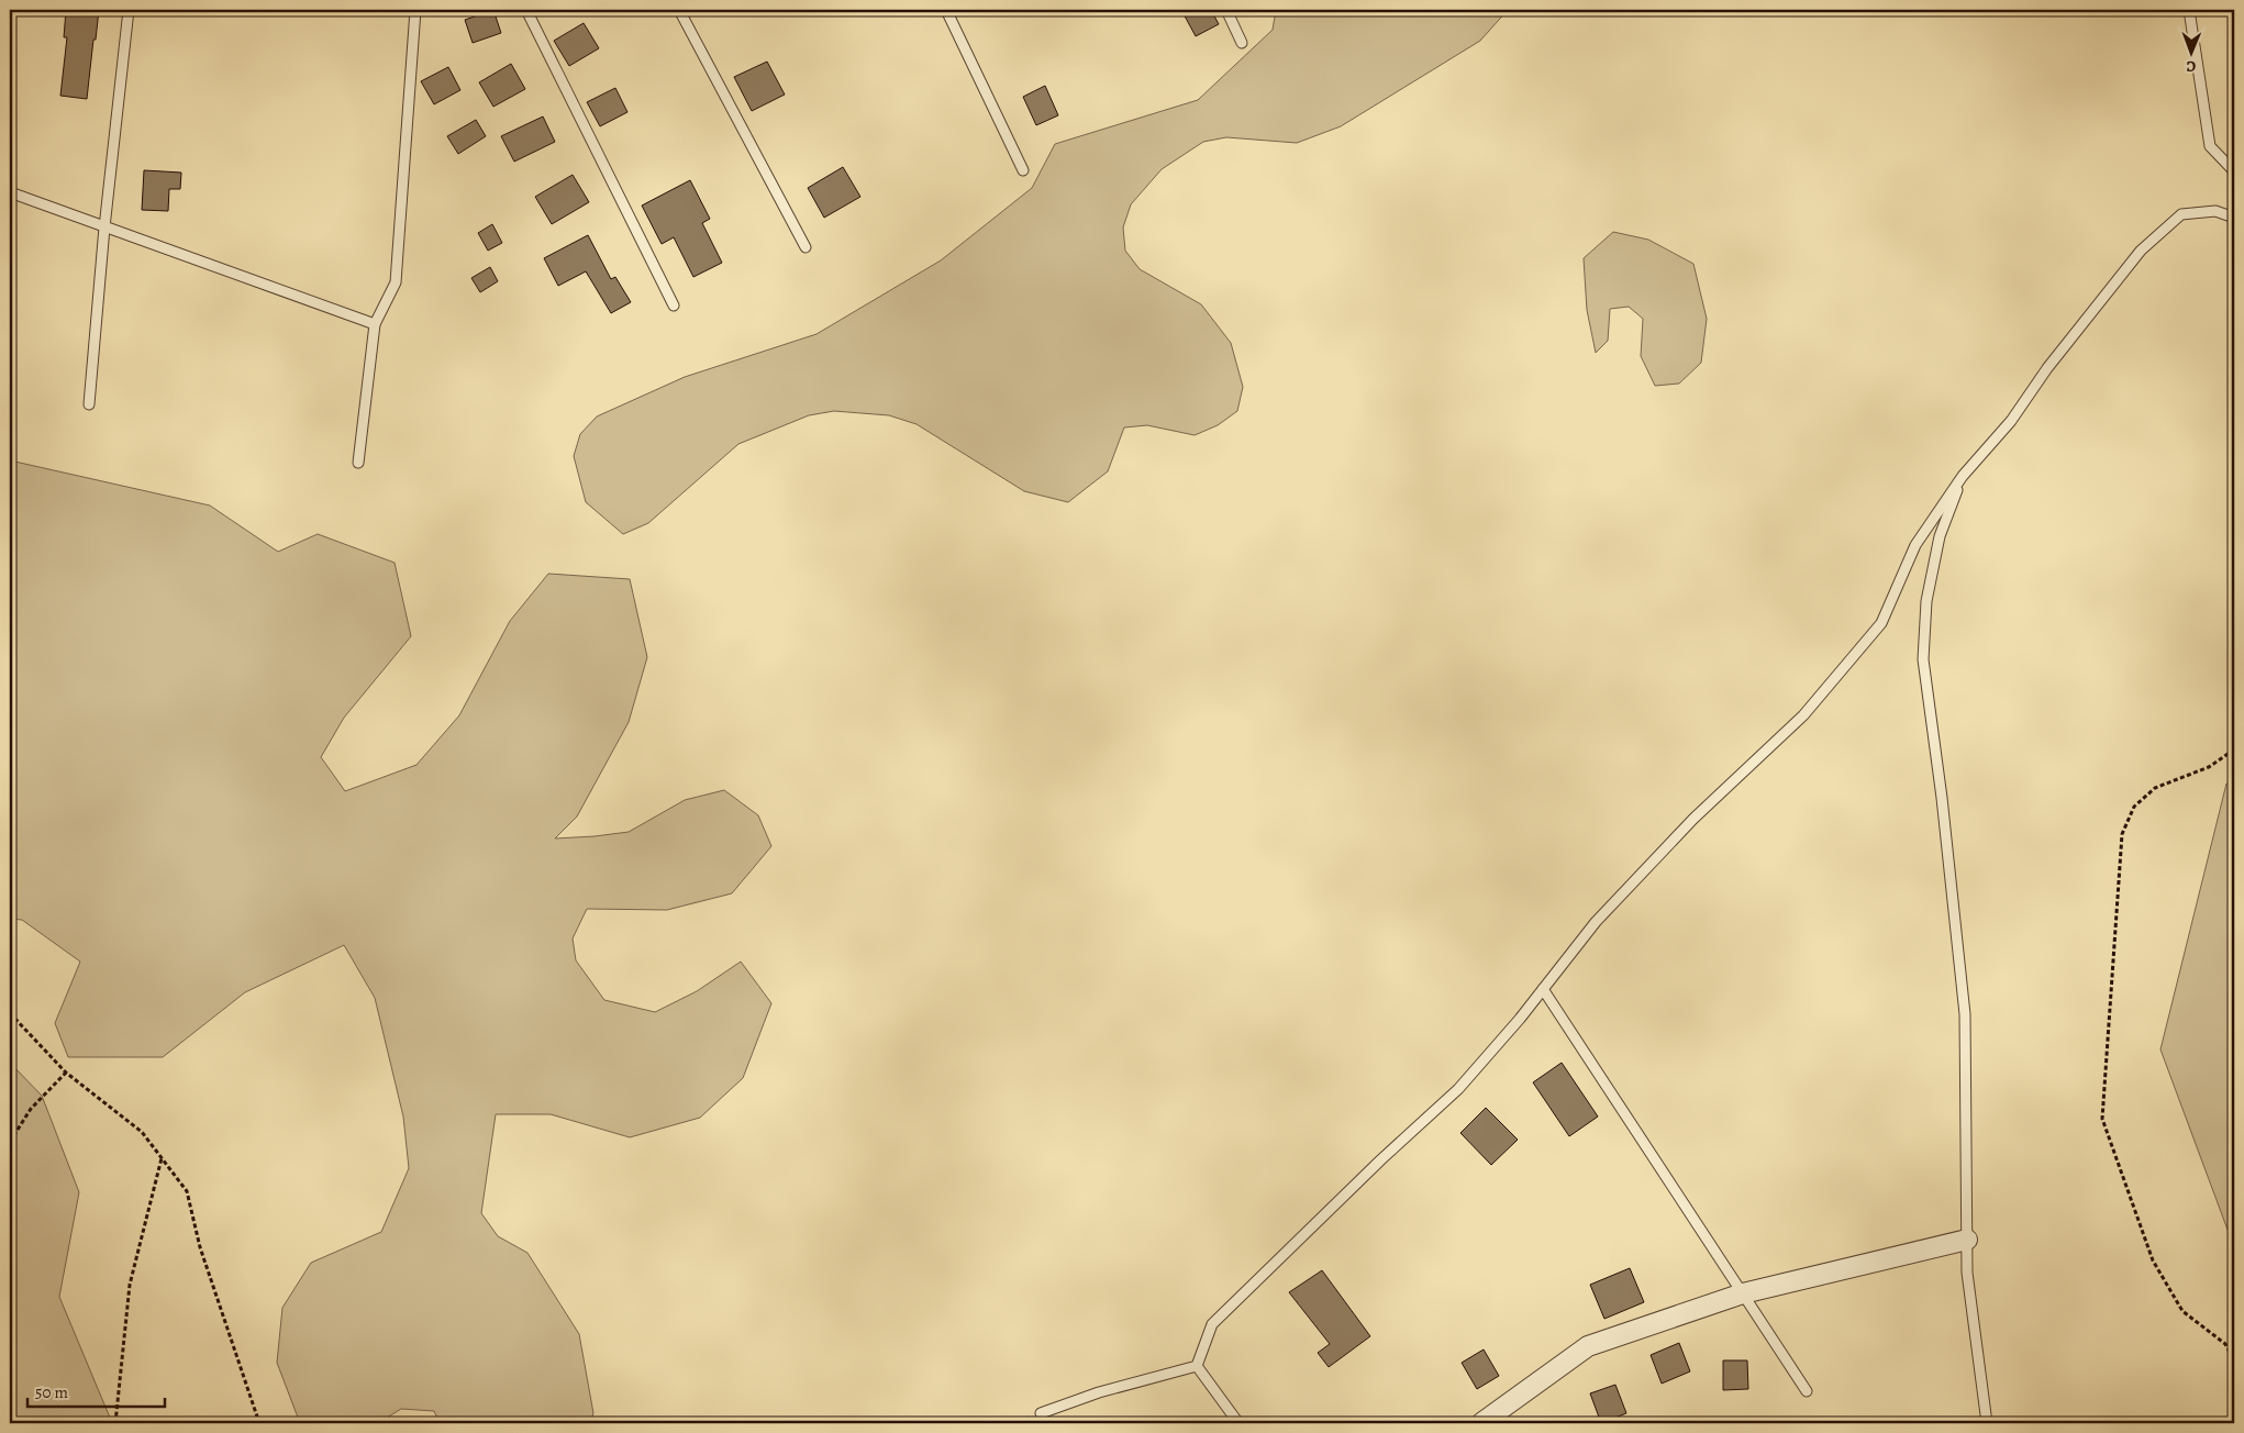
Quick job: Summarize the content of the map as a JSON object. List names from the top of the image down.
{
  "scale_bar": "50 m",
  "north": "bottom"
}
